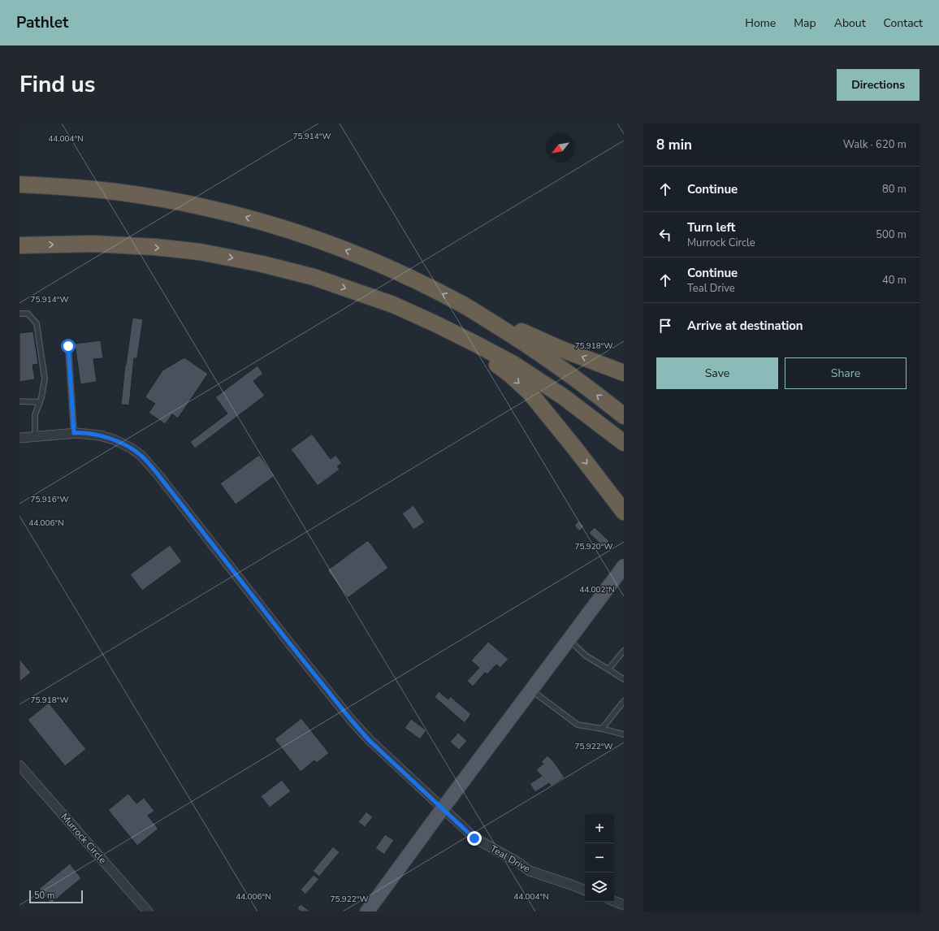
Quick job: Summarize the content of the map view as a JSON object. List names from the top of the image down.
{
  "streets": {
    "street": ["Murrock Circle", "Teal Drive"]
  },
  "scale_bar": "50 m",
  "north": "bottom left",
  "page": {
    "header": "Pathlet",
    "nav": [
      "Home",
      "Map",
      "About",
      "Contact"
    ],
    "title": "Find us",
    "buttons": [
      "Directions",
      ["Save", "Share"]
    ],
    "heading": ["8 min", "Walk · 620 m"],
    "list": [
      ["Continue", "80 m"],
      ["Turn left", "Murrock Circle", "500 m"],
      ["Continue", "Teal Drive", "40 m"],
      "Arrive at destination"
    ],
    "map_buttons": ["+", "−"],
    "scale": "50 m"
  },
  "coordinates": [
    "75.914°W",
    "44.004°N",
    "75.918°W",
    "75.916°W",
    "44.006°N",
    "75.920°W",
    "44.002°N",
    "75.922°W"
  ]
}
